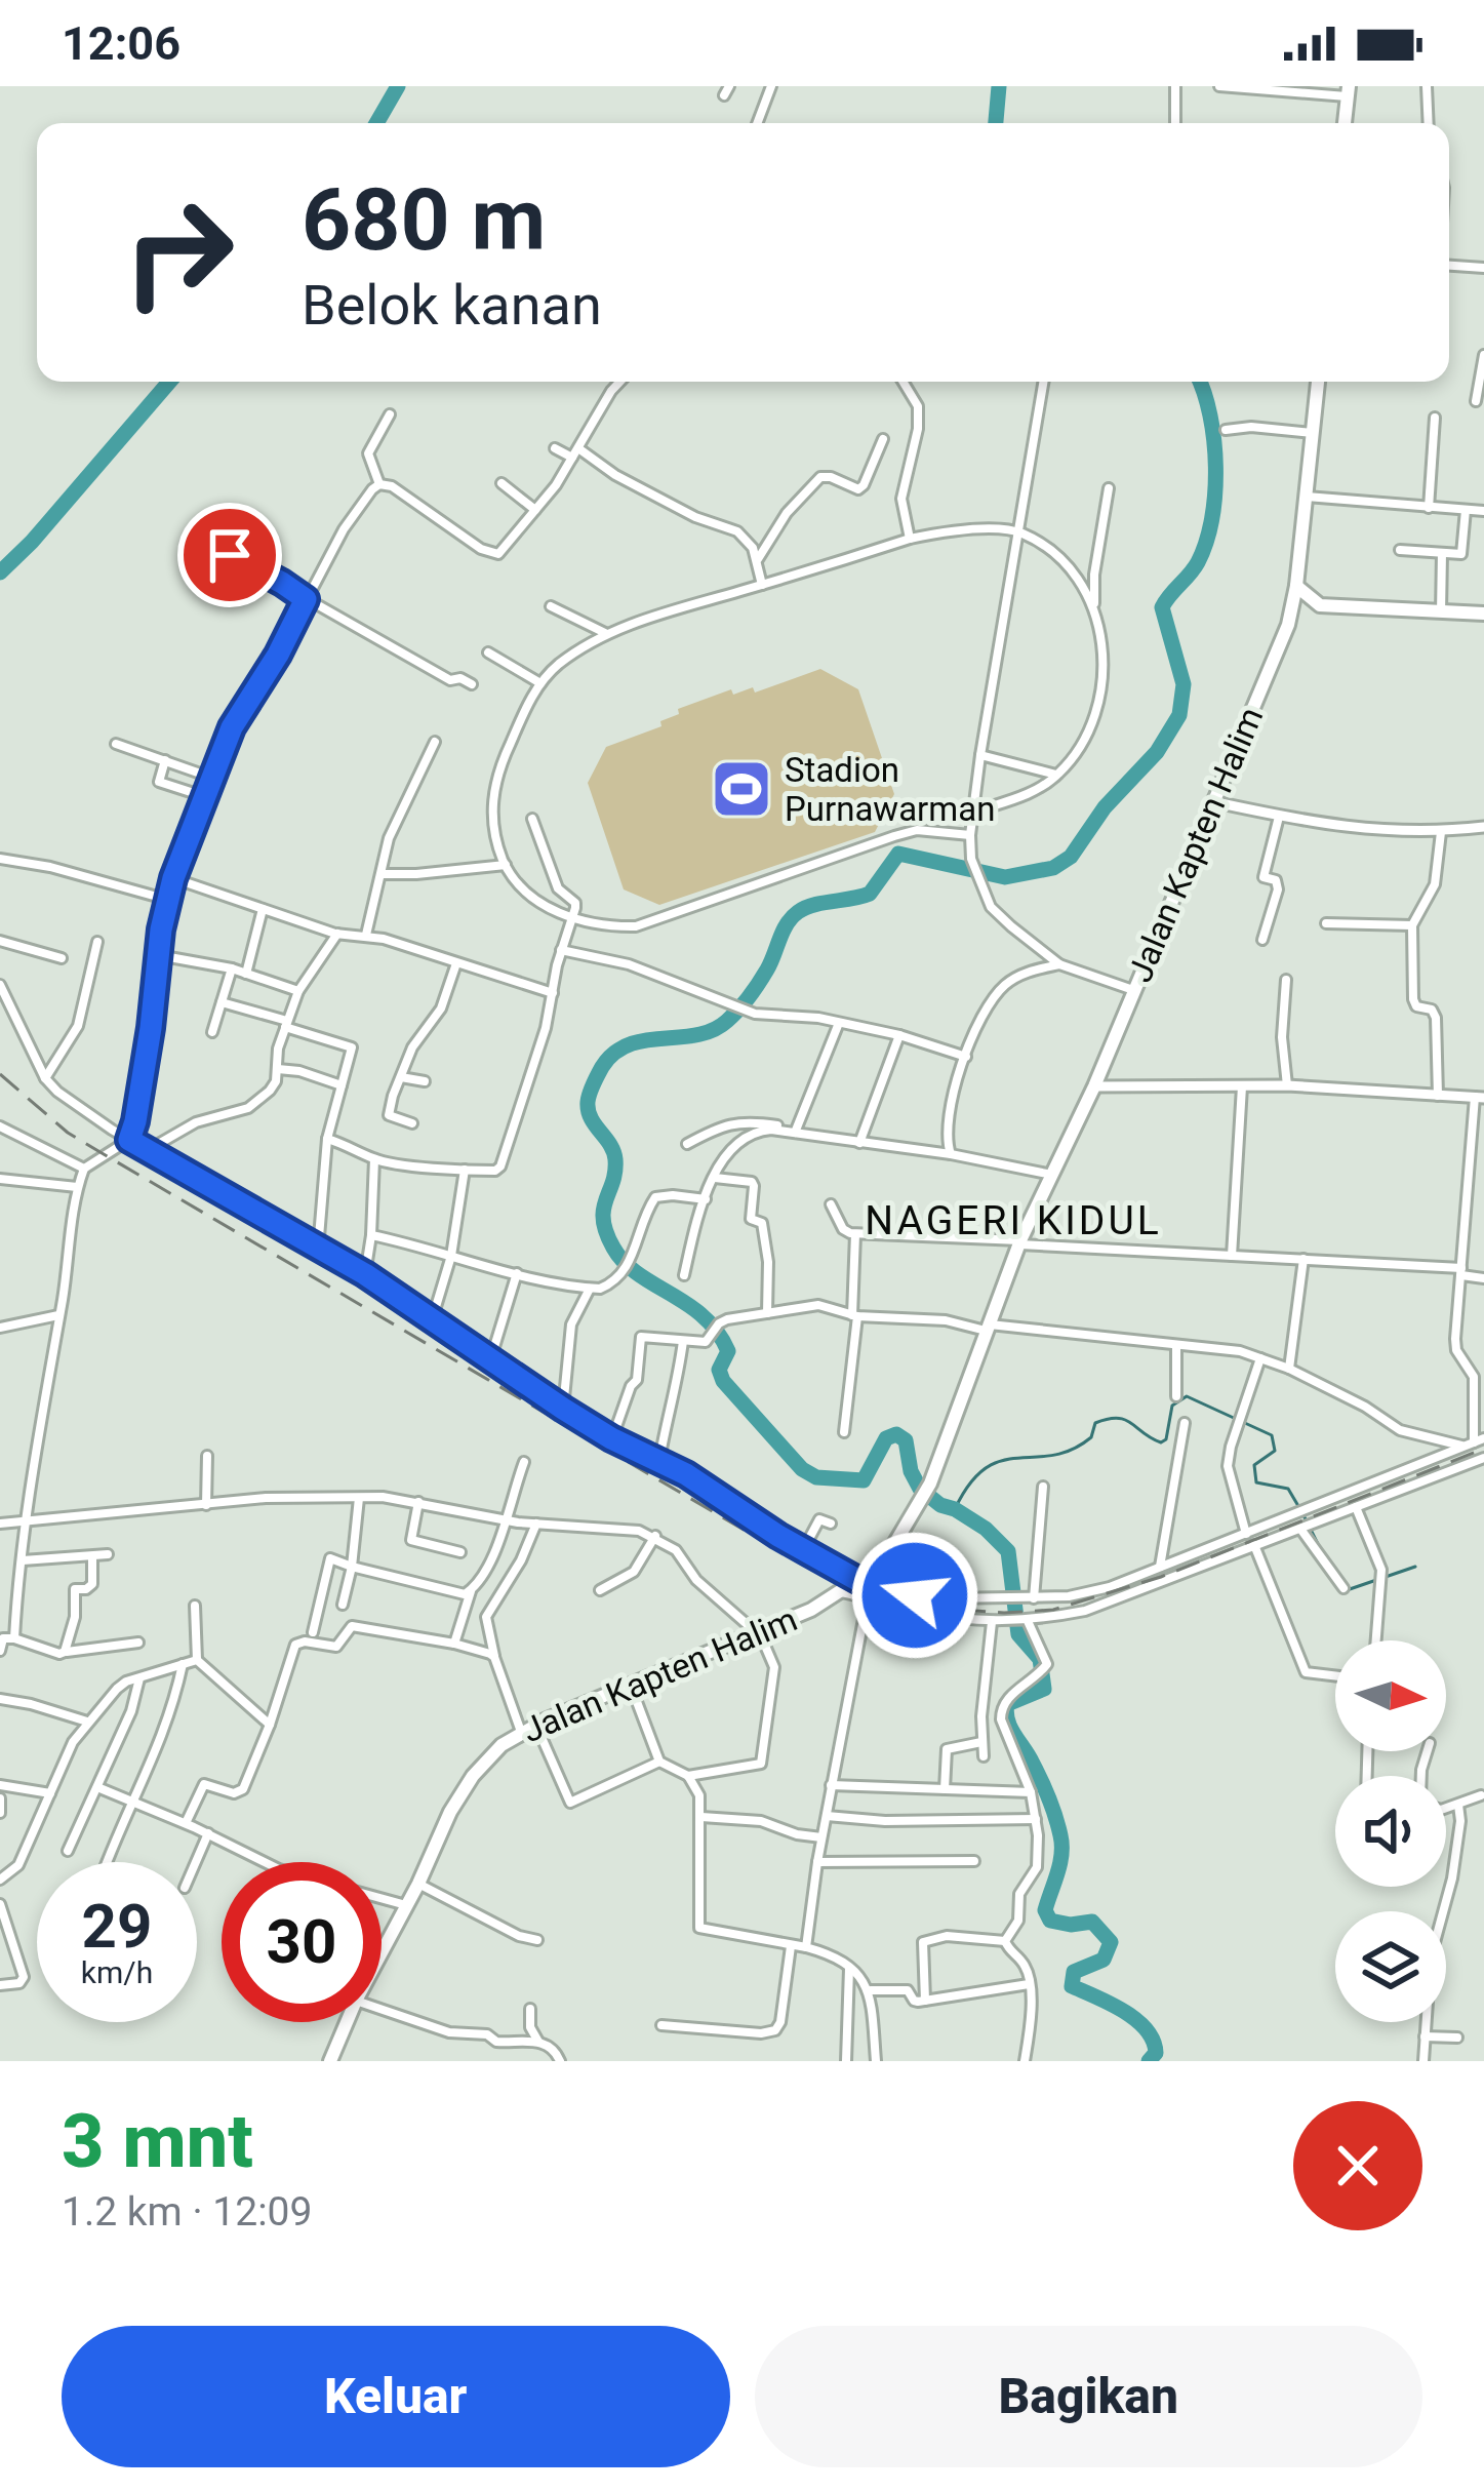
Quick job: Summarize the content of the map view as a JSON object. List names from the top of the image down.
{
  "streets": {
    "main road": ["Jalan Kapten Halim"]
  },
  "districts": ["NAGERI KIDUL"],
  "places": {
    "sports": ["Stadion Purnawarman"]
  },
  "north": "right",
  "page": {
    "status": "12:06",
    "turn": ["680 m", "Belok kanan"],
    "speed": "29 km/h",
    "limit": "30",
    "heading": ["3 mnt", "1.2 km · 12:09"],
    "buttons": ["Keluar", "Bagikan"]
  }
}
